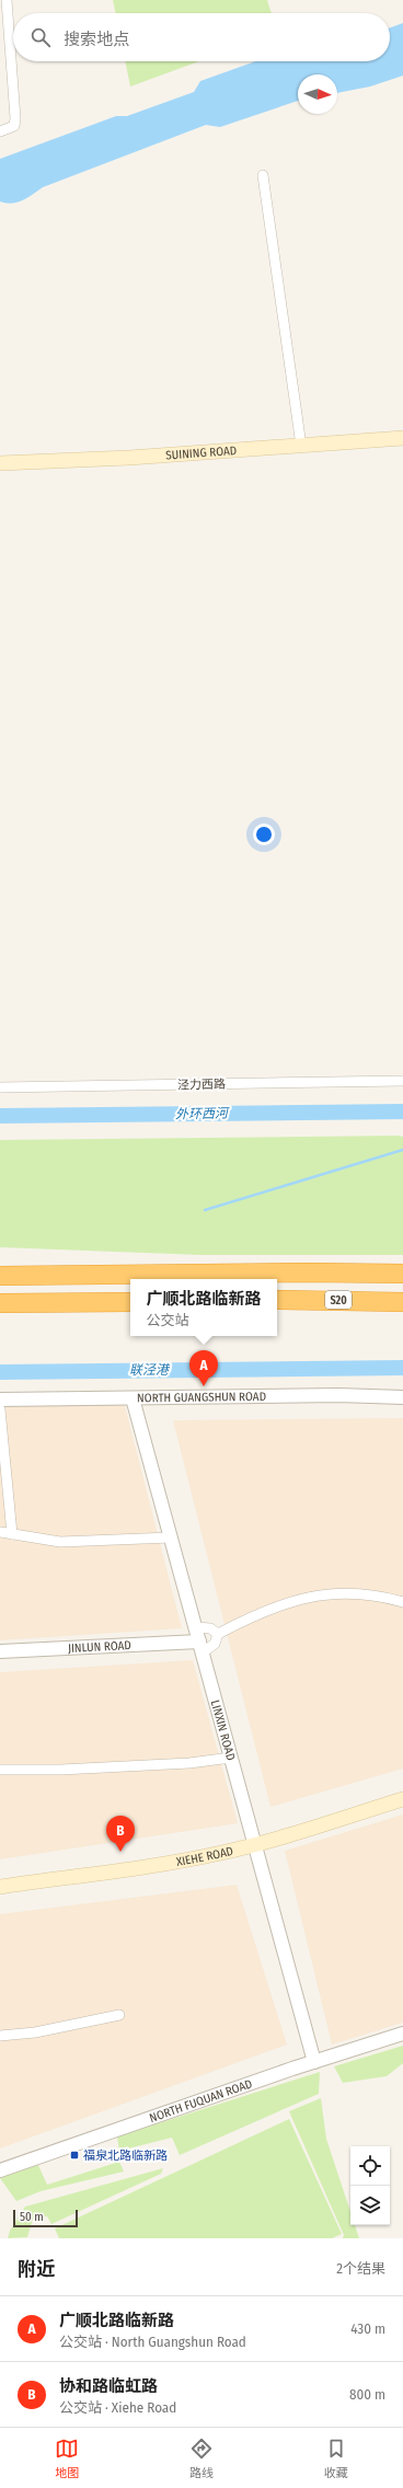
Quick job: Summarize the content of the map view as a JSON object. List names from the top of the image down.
{
  "streets": {
    "highway": ["S20"],
    "main road": ["SUINING ROAD", "XIEHE ROAD"],
    "street": [
      "泾力西路",
      "NORTH GUANGSHUN ROAD",
      "JINLUN ROAD",
      "LINXIN ROAD",
      "NORTH FUQUAN ROAD"
    ]
  },
  "crossings": [
    ["NORTH GUANGSHUN ROAD", "LINXIN ROAD"],
    ["JINLUN ROAD", "LINXIN ROAD"],
    ["LINXIN ROAD", "XIEHE ROAD"],
    ["LINXIN ROAD", "NORTH FUQUAN ROAD"]
  ],
  "water": ["外环西河", "联泾港"],
  "places": {
    "transit": ["福泉北路临新路"]
  },
  "scale_bar": "50 m",
  "north": "right",
  "page": {
    "search": "搜索地点",
    "popup": ["广顺北路临新路", "公交站"],
    "pins": ["A", "B"],
    "scale": "50 m",
    "heading": ["附近", "2个结果"],
    "list": [
      {
        "mark": "A",
        "name": "广顺北路临新路",
        "note": "公交站 · North Guangshun Road",
        "value": "430 m"
      },
      {
        "mark": "B",
        "name": "协和路临虹路",
        "note": "公交站 · Xiehe Road",
        "value": "800 m"
      }
    ],
    "nav": ["地图", "路线", "收藏"]
  }
}
